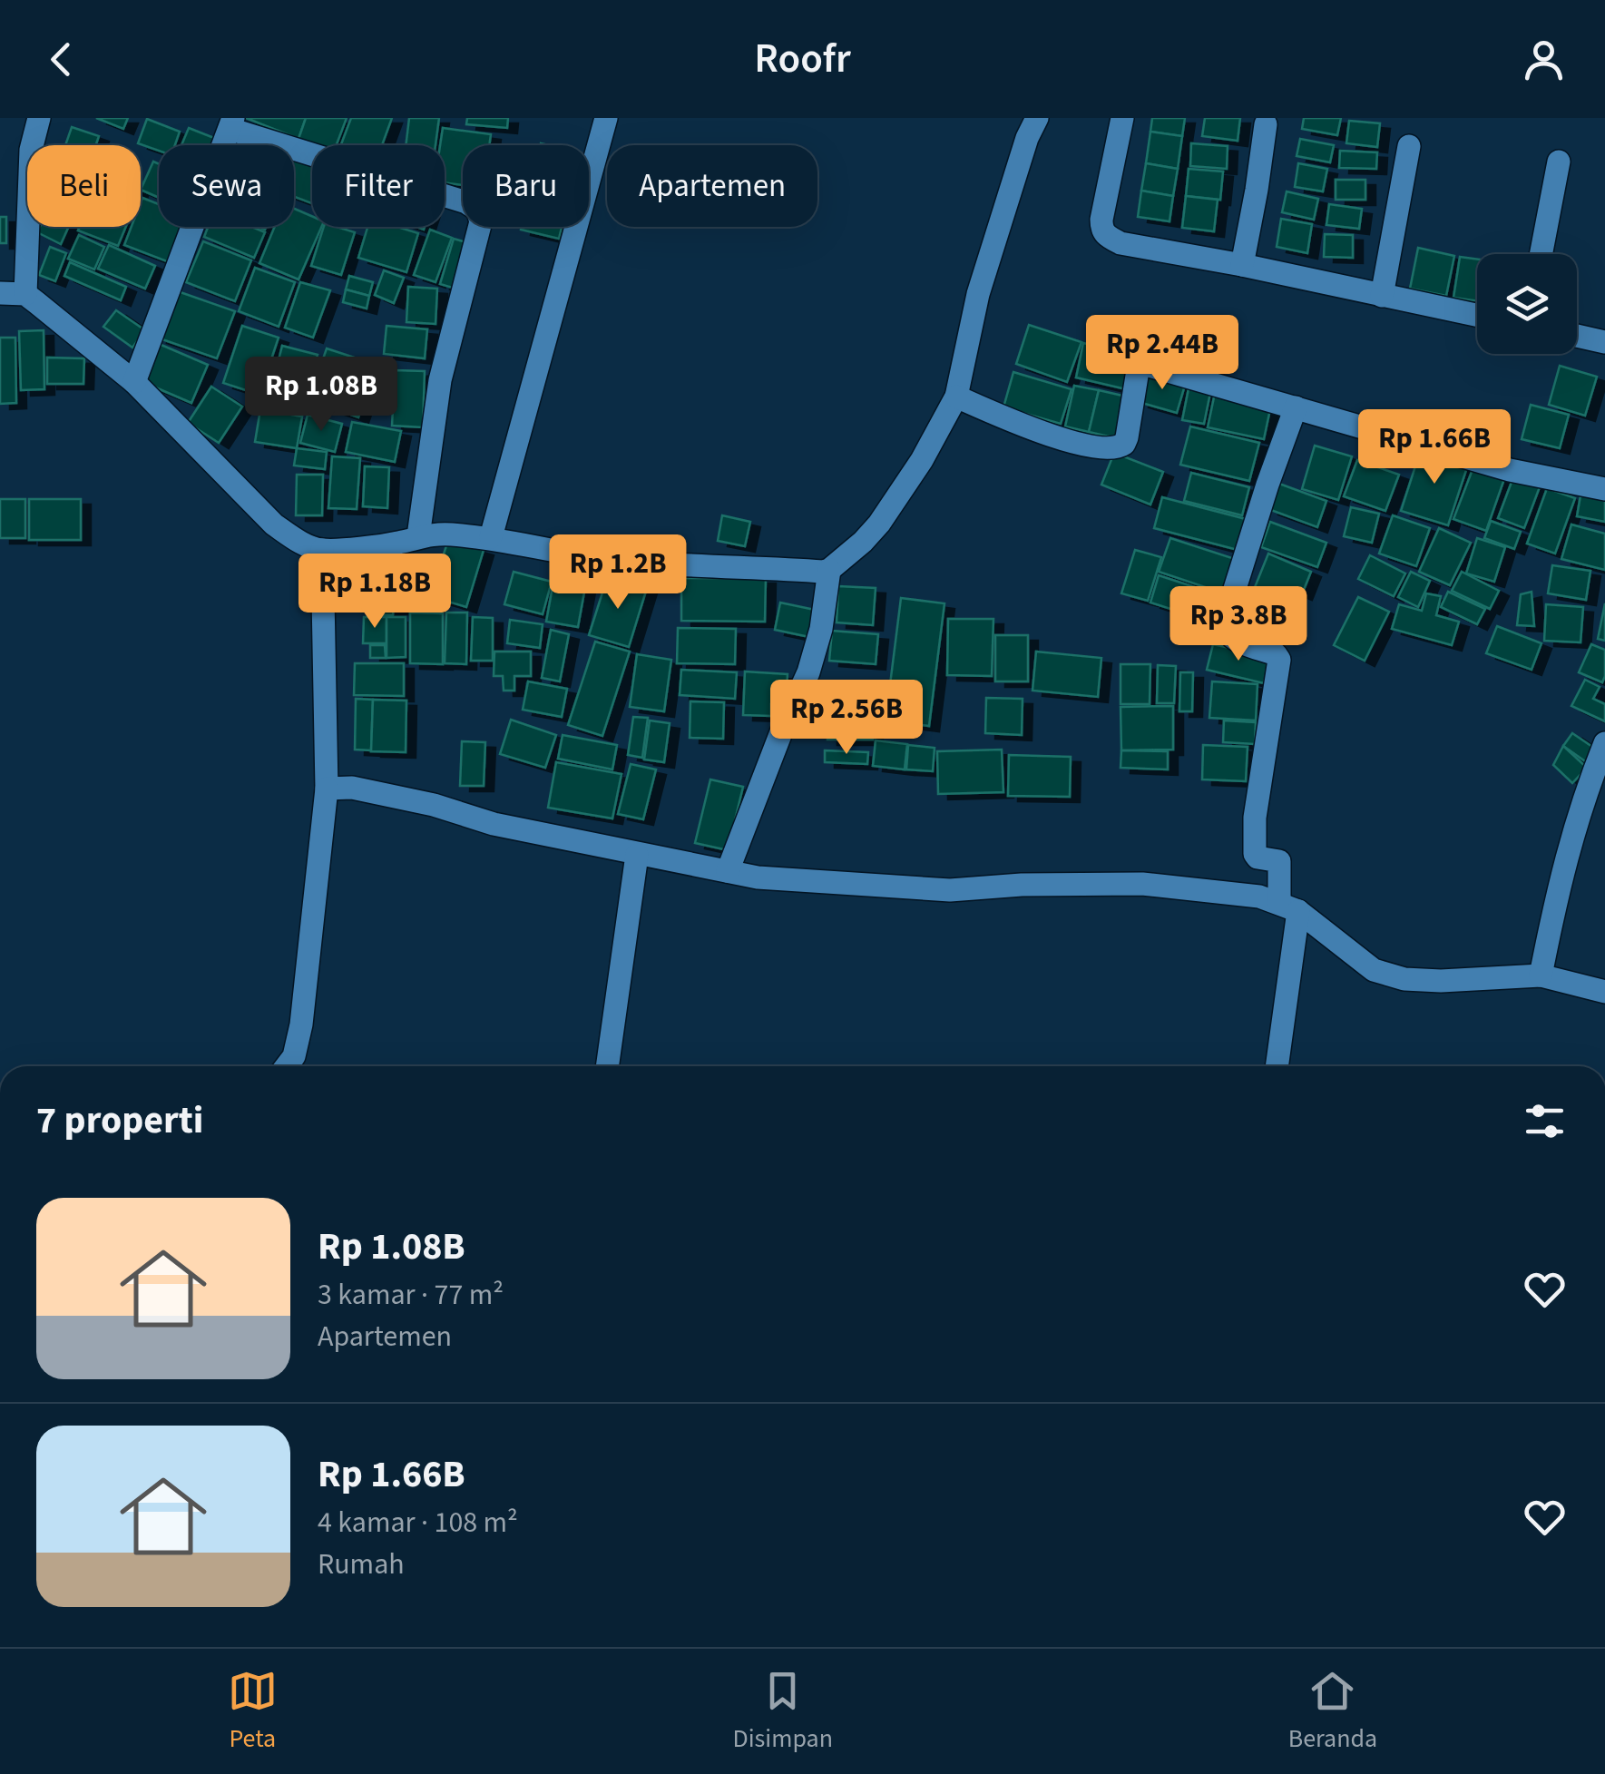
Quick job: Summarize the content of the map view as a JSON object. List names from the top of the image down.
{
  "page": {
    "header": "Roofr",
    "chip": [
      "Beli",
      "Sewa",
      "Filter",
      "Baru",
      "Apartemen"
    ],
    "price": [
      "Rp 2.44B",
      "Rp 1.08B",
      "Rp 1.66B",
      "Rp 1.2B",
      "Rp 1.18B",
      "Rp 3.8B",
      "Rp 2.56B"
    ],
    "heading": "7 properti",
    "list": [
      {
        "name": "Rp 1.08B",
        "note": "3 kamar · 77 m² · Apartemen"
      },
      {
        "name": "Rp 1.66B",
        "note": "4 kamar · 108 m² · Rumah"
      }
    ],
    "tabs": ["Peta", "Disimpan", "Beranda"]
  }
}
